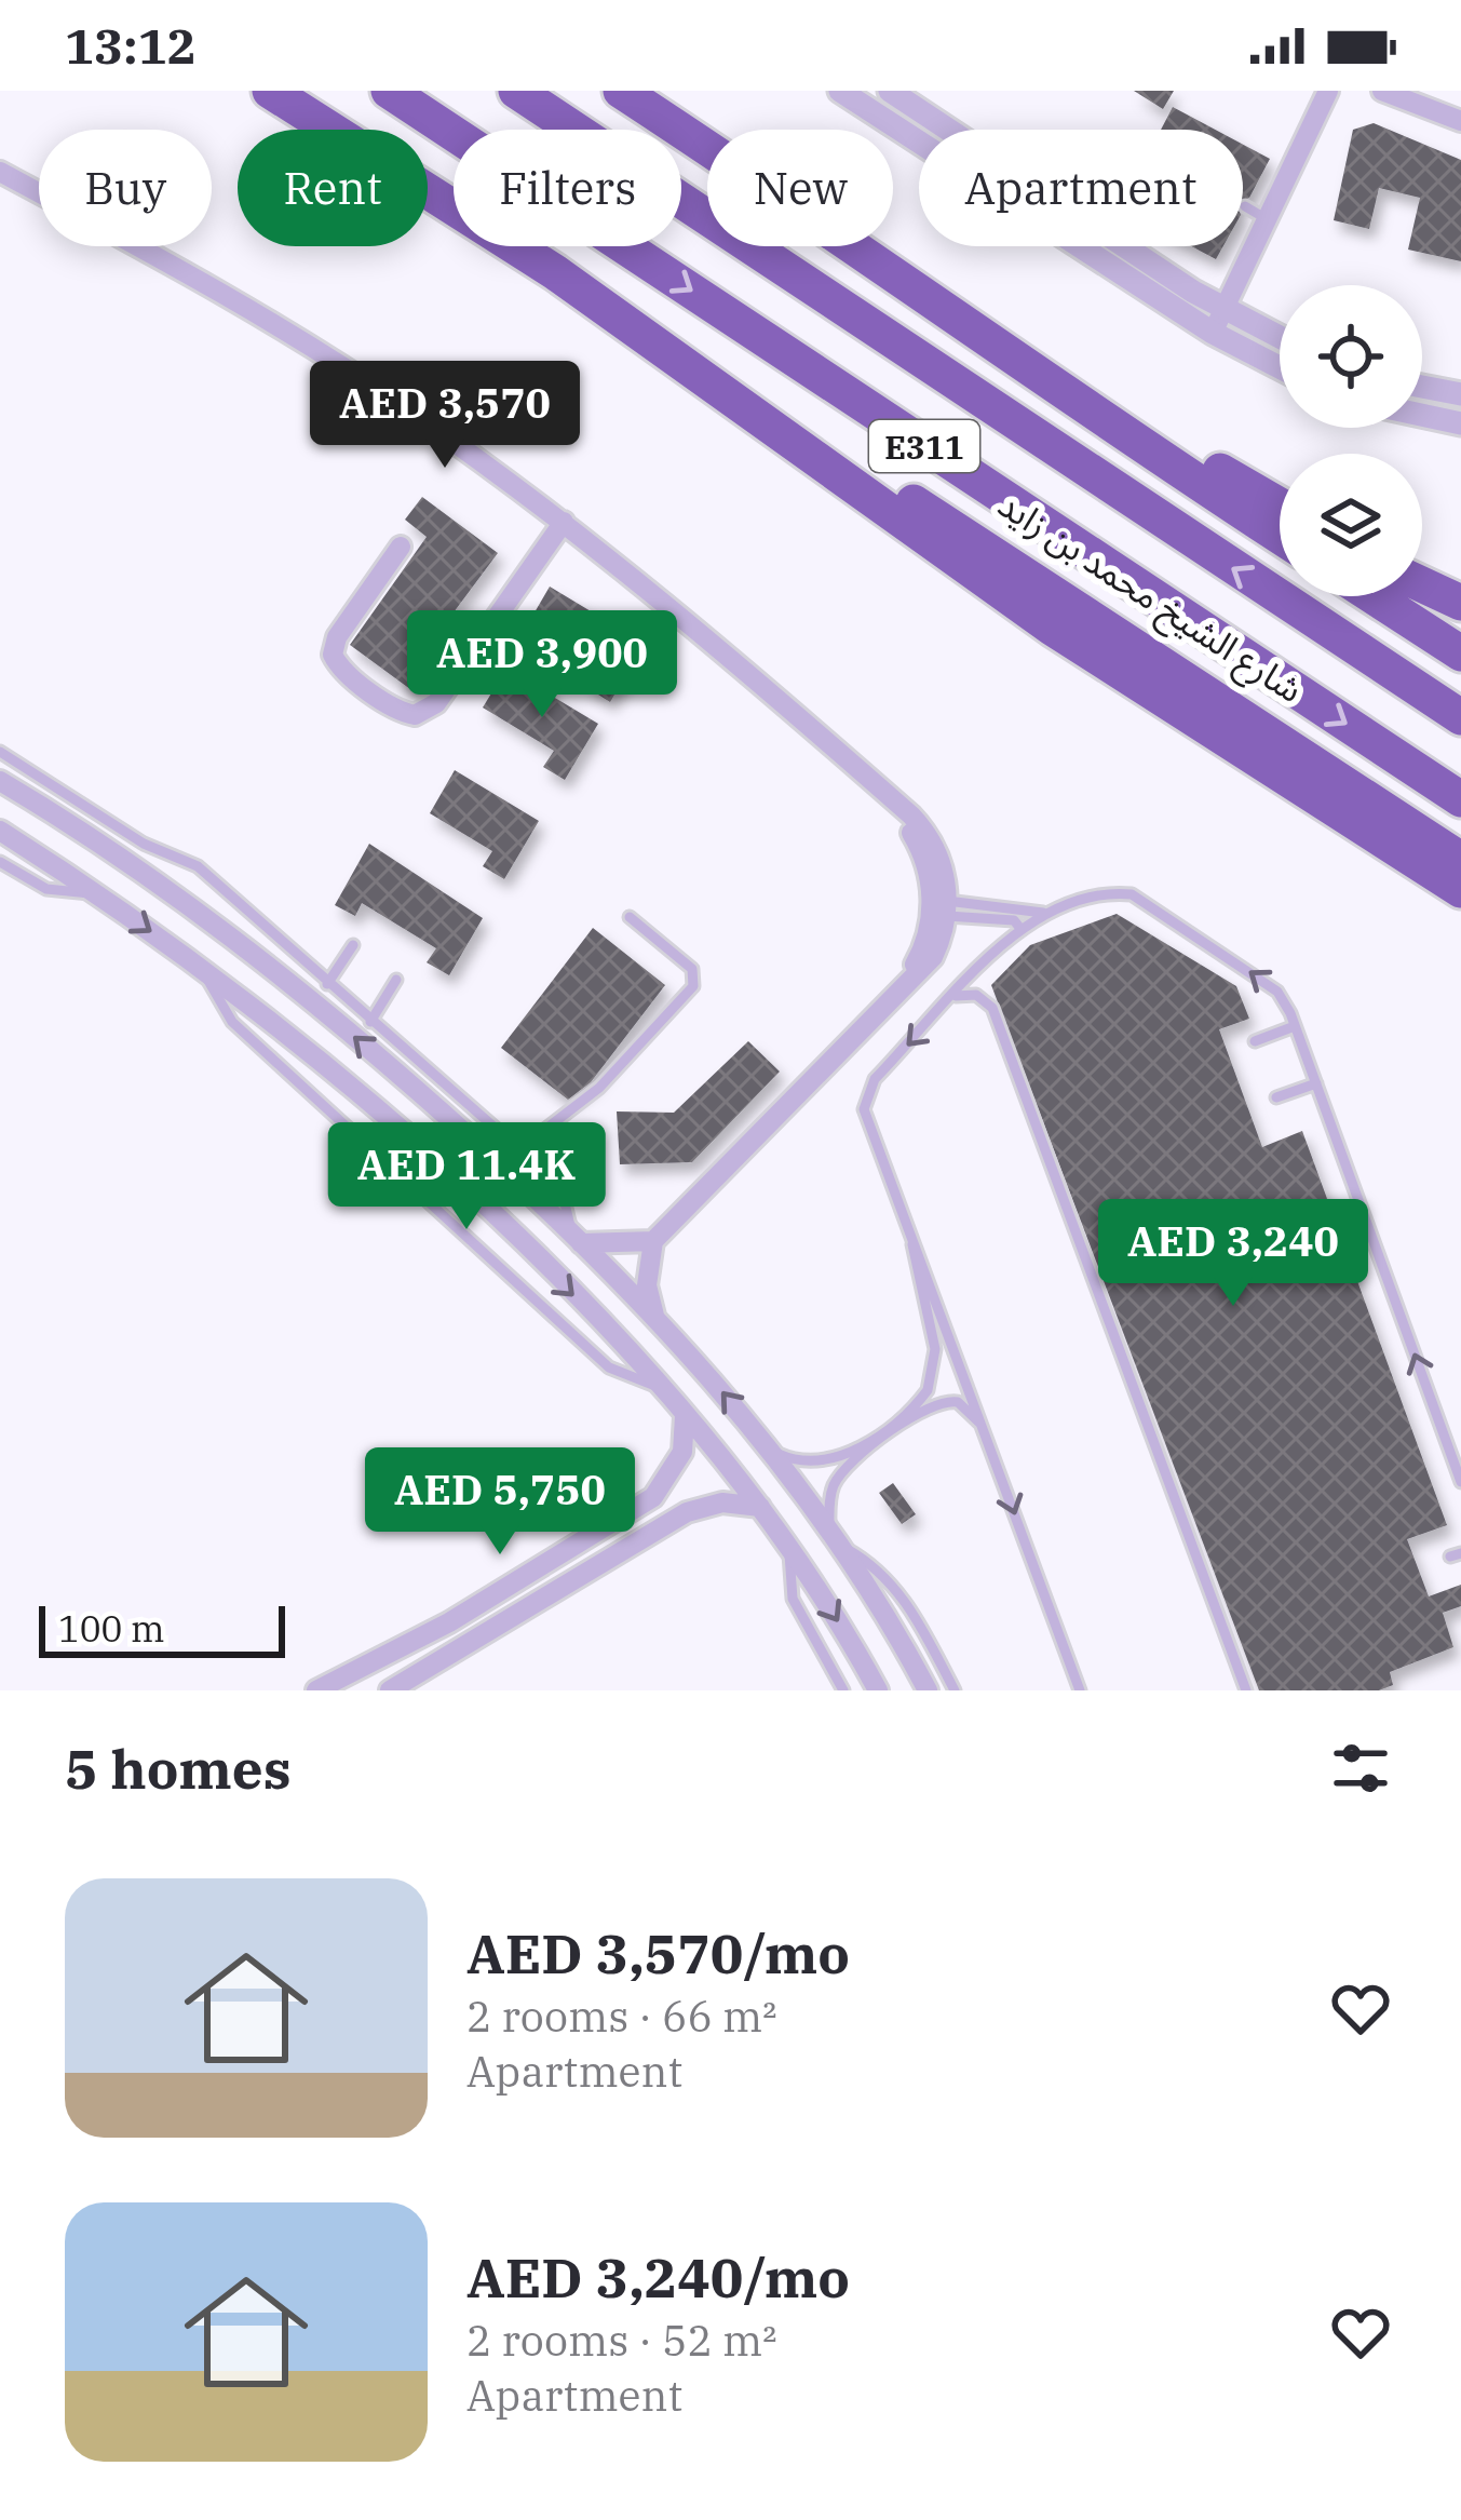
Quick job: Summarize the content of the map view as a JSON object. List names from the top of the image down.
{
  "streets": {
    "highway": ["E311", "شارع الشيخ محمد بن زايد"]
  },
  "scale_bar": "100 m",
  "page": {
    "status": "13:12",
    "chip": [
      "Buy",
      "Rent",
      "Filters",
      "New",
      "Apartment"
    ],
    "price": [
      "AED 3,570",
      "AED 3,900",
      "AED 11.4K",
      "AED 3,240",
      "AED 5,750"
    ],
    "scale": "100 m",
    "heading": "5 homes",
    "list": [
      {
        "name": "AED 3,570/mo",
        "note": "2 rooms · 66 m² · Apartment"
      },
      {
        "name": "AED 3,240/mo",
        "note": "2 rooms · 52 m² · Apartment"
      }
    ]
  }
}
